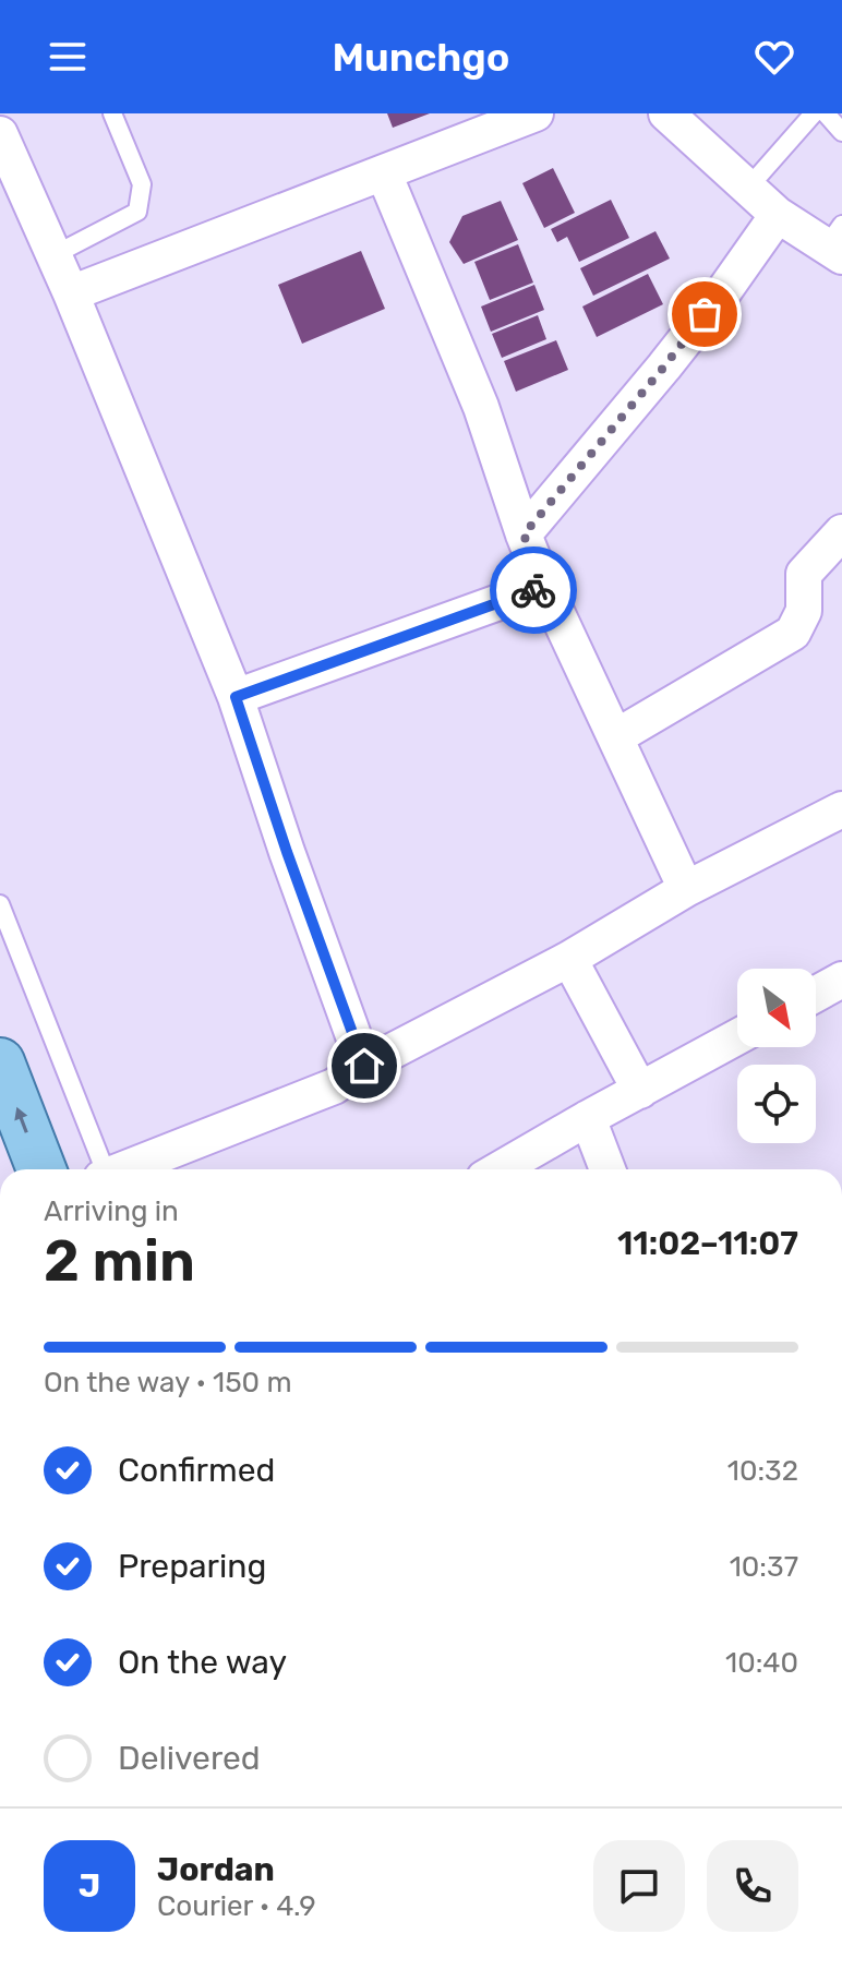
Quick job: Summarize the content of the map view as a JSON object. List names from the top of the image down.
{
  "north": "bottom right",
  "page": {
    "header": "Munchgo",
    "heading": ["2 min", "Arriving in", "11:02–11:07"],
    "panel": ["Jordan", "Courier · 4.9"],
    "bar": "On the way · 150 m",
    "list": [
      ["Confirmed", "10:32"],
      ["Preparing", "10:37"],
      ["On the way", "10:40"],
      "Delivered"
    ],
    "round": "J"
  }
}
